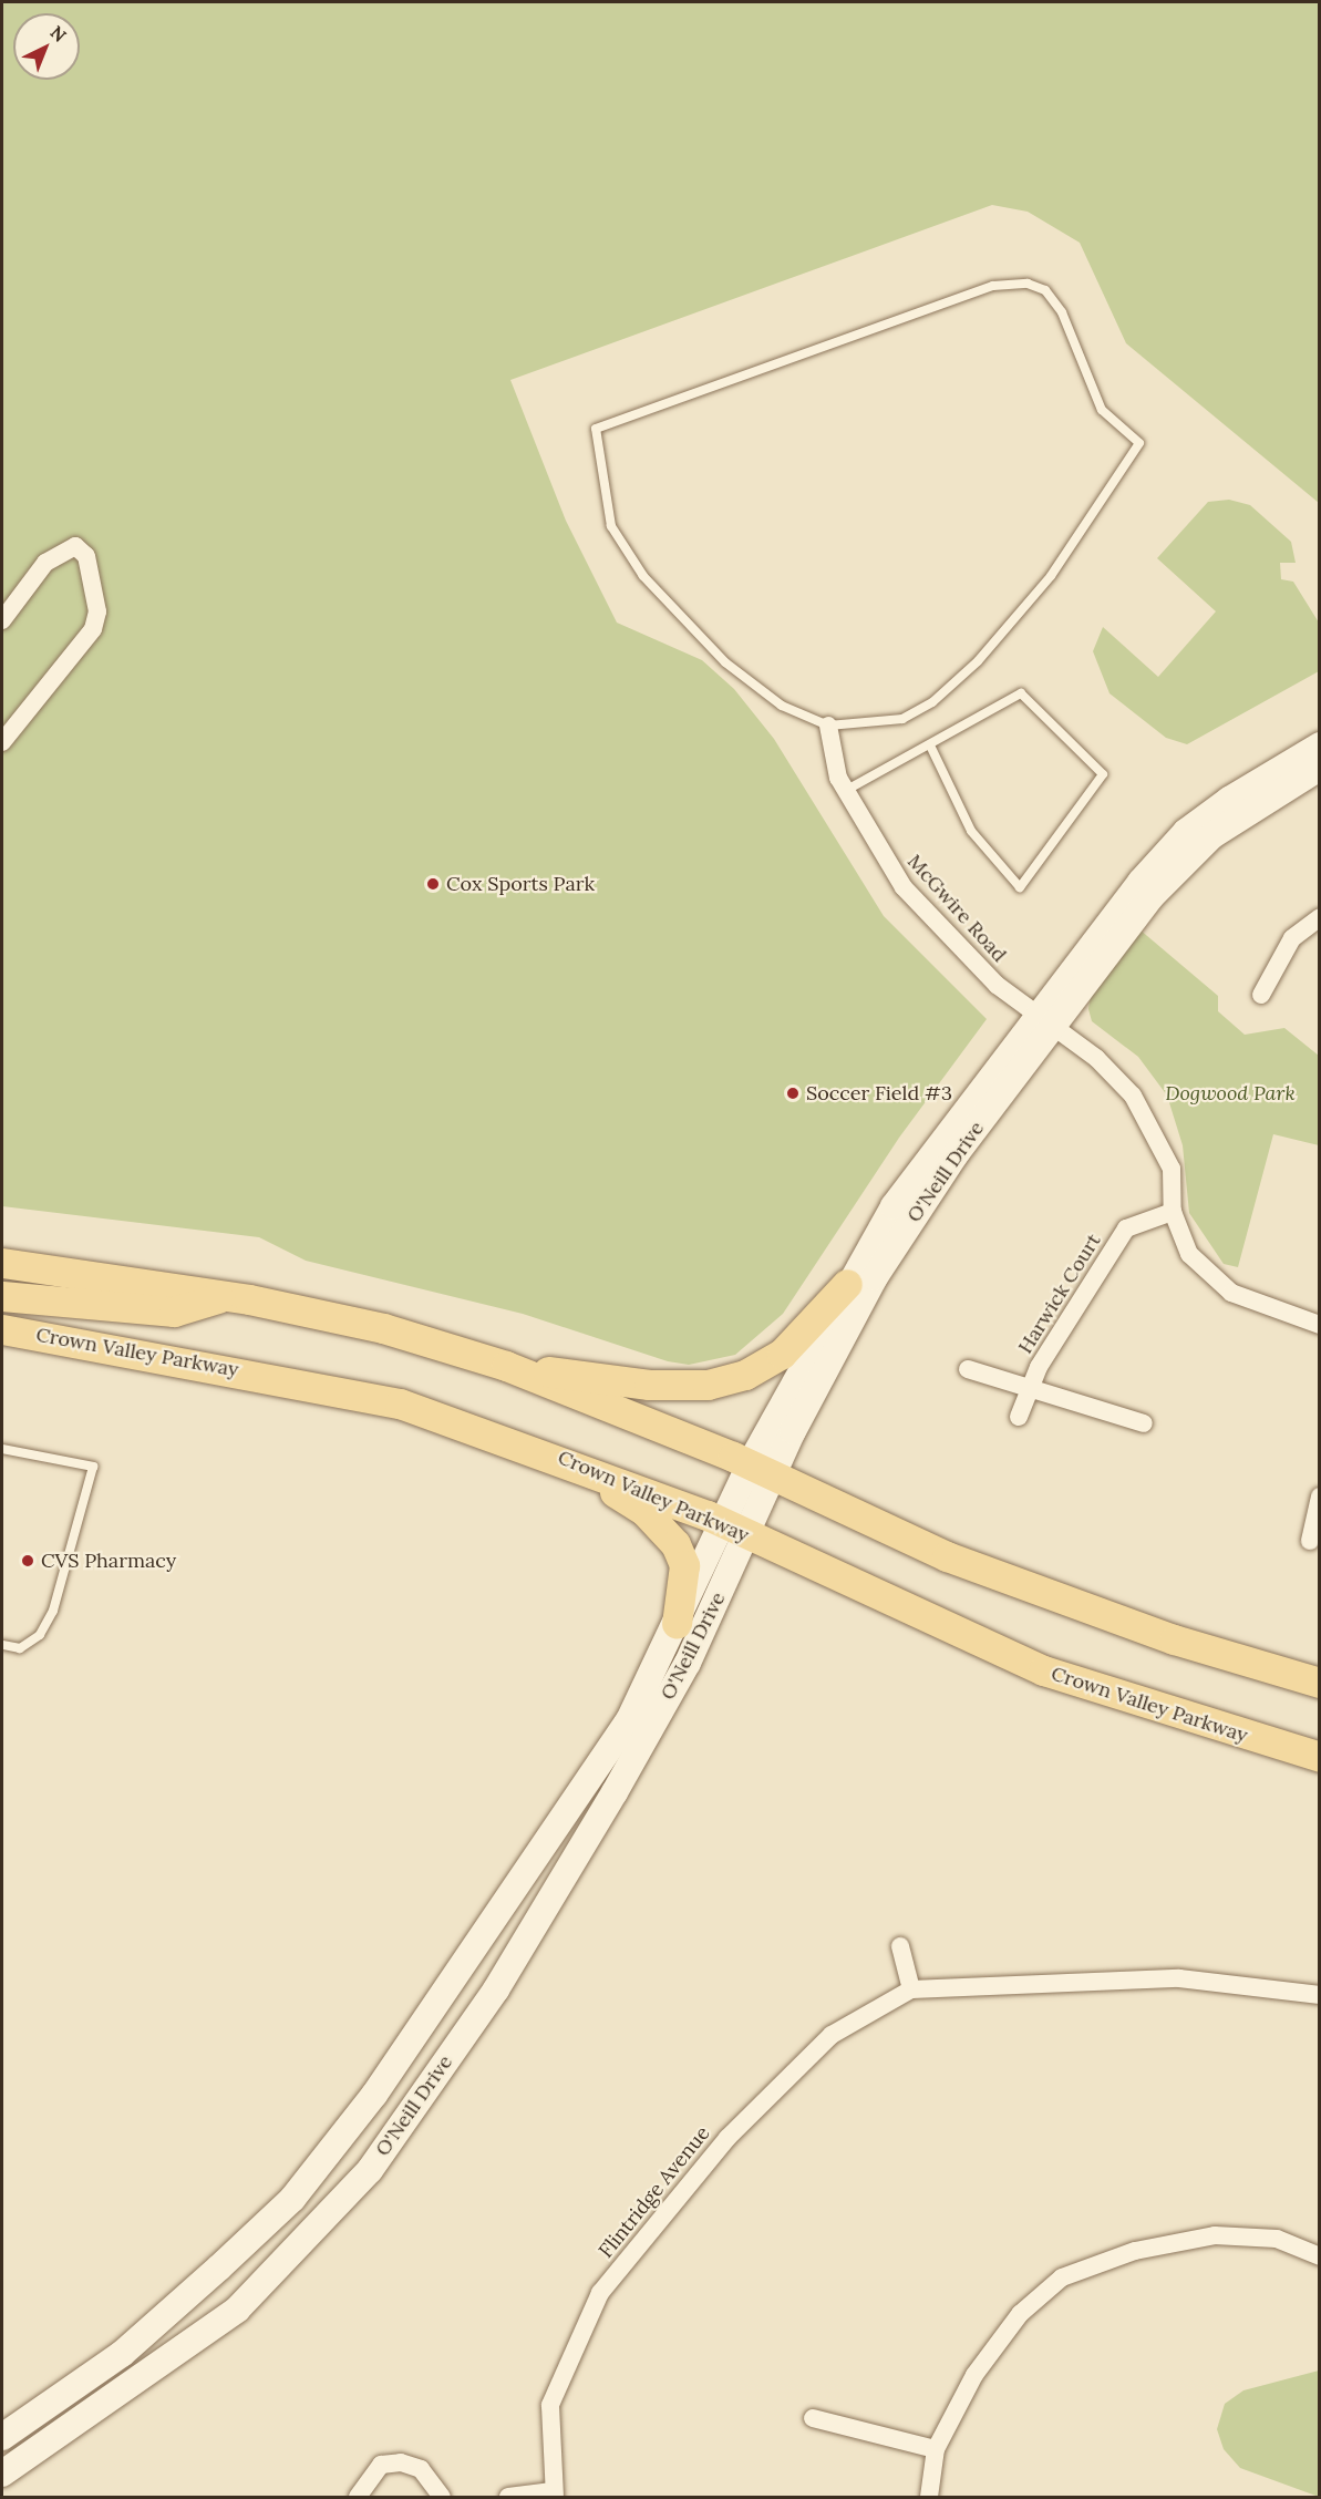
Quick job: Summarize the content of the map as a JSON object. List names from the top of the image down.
{
  "streets": {
    "main road": ["O'Neill Drive", "Crown Valley Parkway"],
    "street": ["McGwire Road", "Harwick Court", "Flintridge Avenue"]
  },
  "crossings": [
    ["McGwire Road", "O'Neill Drive"],
    ["McGwire Road", "Harwick Court"],
    ["O'Neill Drive", "Crown Valley Parkway"]
  ],
  "parks": ["Dogwood Park"],
  "places": ["Cox Sports Park", "Soccer Field #3", "CVS Pharmacy"],
  "north": "top right"
}
